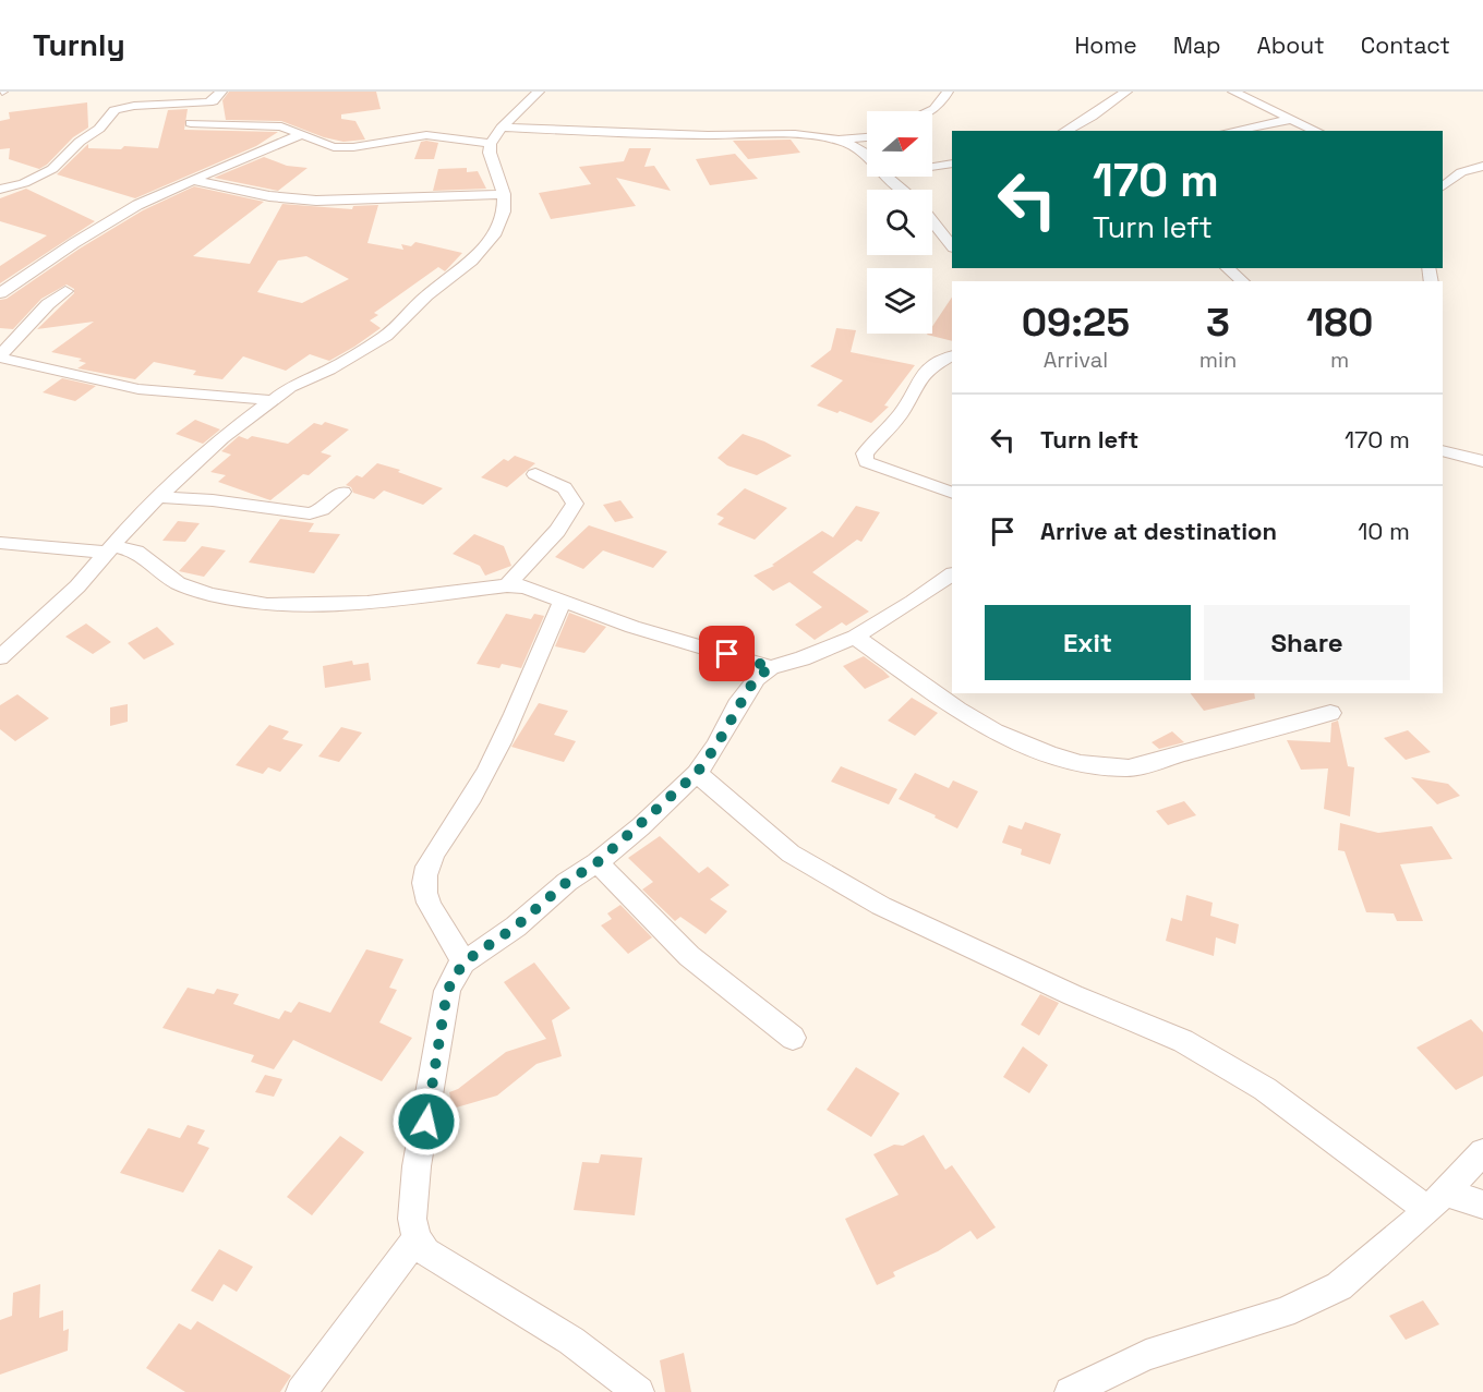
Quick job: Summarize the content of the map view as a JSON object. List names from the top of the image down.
{
  "north": "right",
  "page": {
    "header": "Turnly",
    "nav": [
      "Home",
      "Map",
      "About",
      "Contact"
    ],
    "turn": ["170 m", "Turn left"],
    "eta": [
      "09:25",
      "Arrival",
      "3",
      "min",
      "180",
      "m"
    ],
    "list": [
      {
        "name": "Turn left",
        "value": "170 m"
      },
      {
        "name": "Arrive at destination",
        "value": "10 m"
      }
    ],
    "buttons": ["Exit", "Share"]
  }
}
